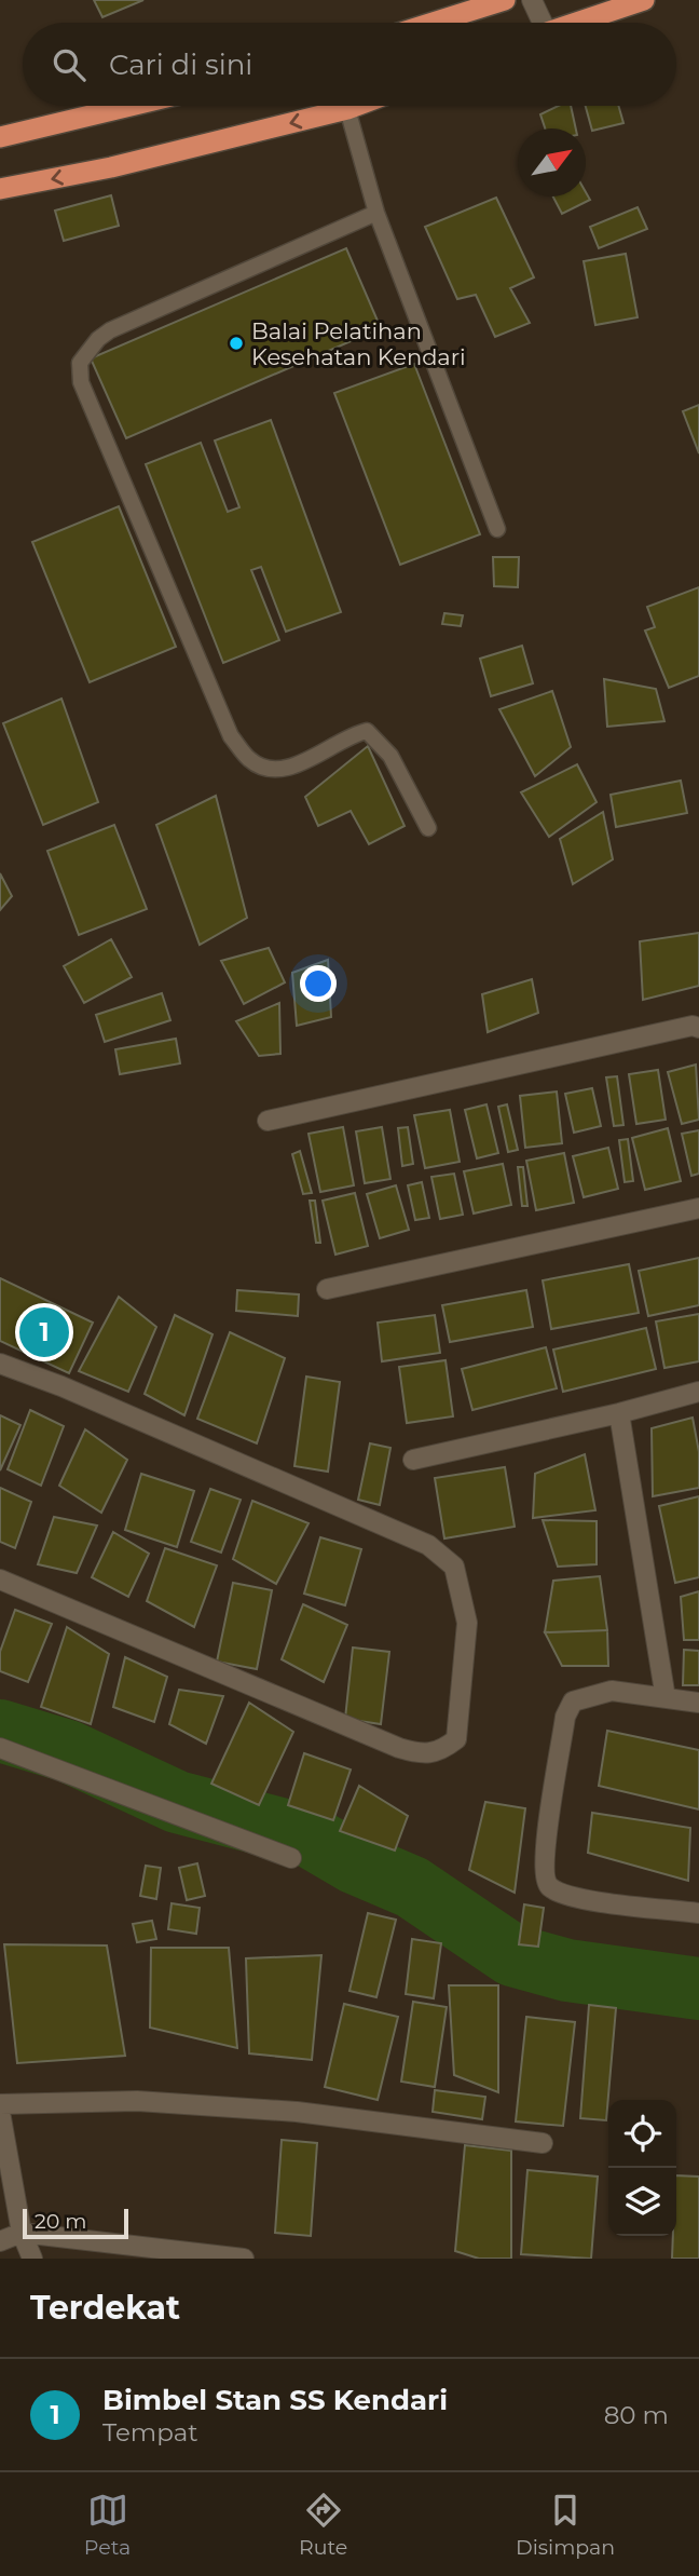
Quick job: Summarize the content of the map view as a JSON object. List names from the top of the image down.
{
  "places": ["Balai Pelatihan Kesehatan Kendari"],
  "scale_bar": "20 m",
  "north": "top right",
  "page": {
    "search": "Cari di sini",
    "pins": "1",
    "scale": "20 m",
    "heading": "Terdekat",
    "list": [
      {
        "mark": "1",
        "name": "Bimbel Stan SS Kendari",
        "note": "Tempat",
        "value": "80 m"
      }
    ],
    "nav": ["Peta", "Rute", "Disimpan"]
  }
}
